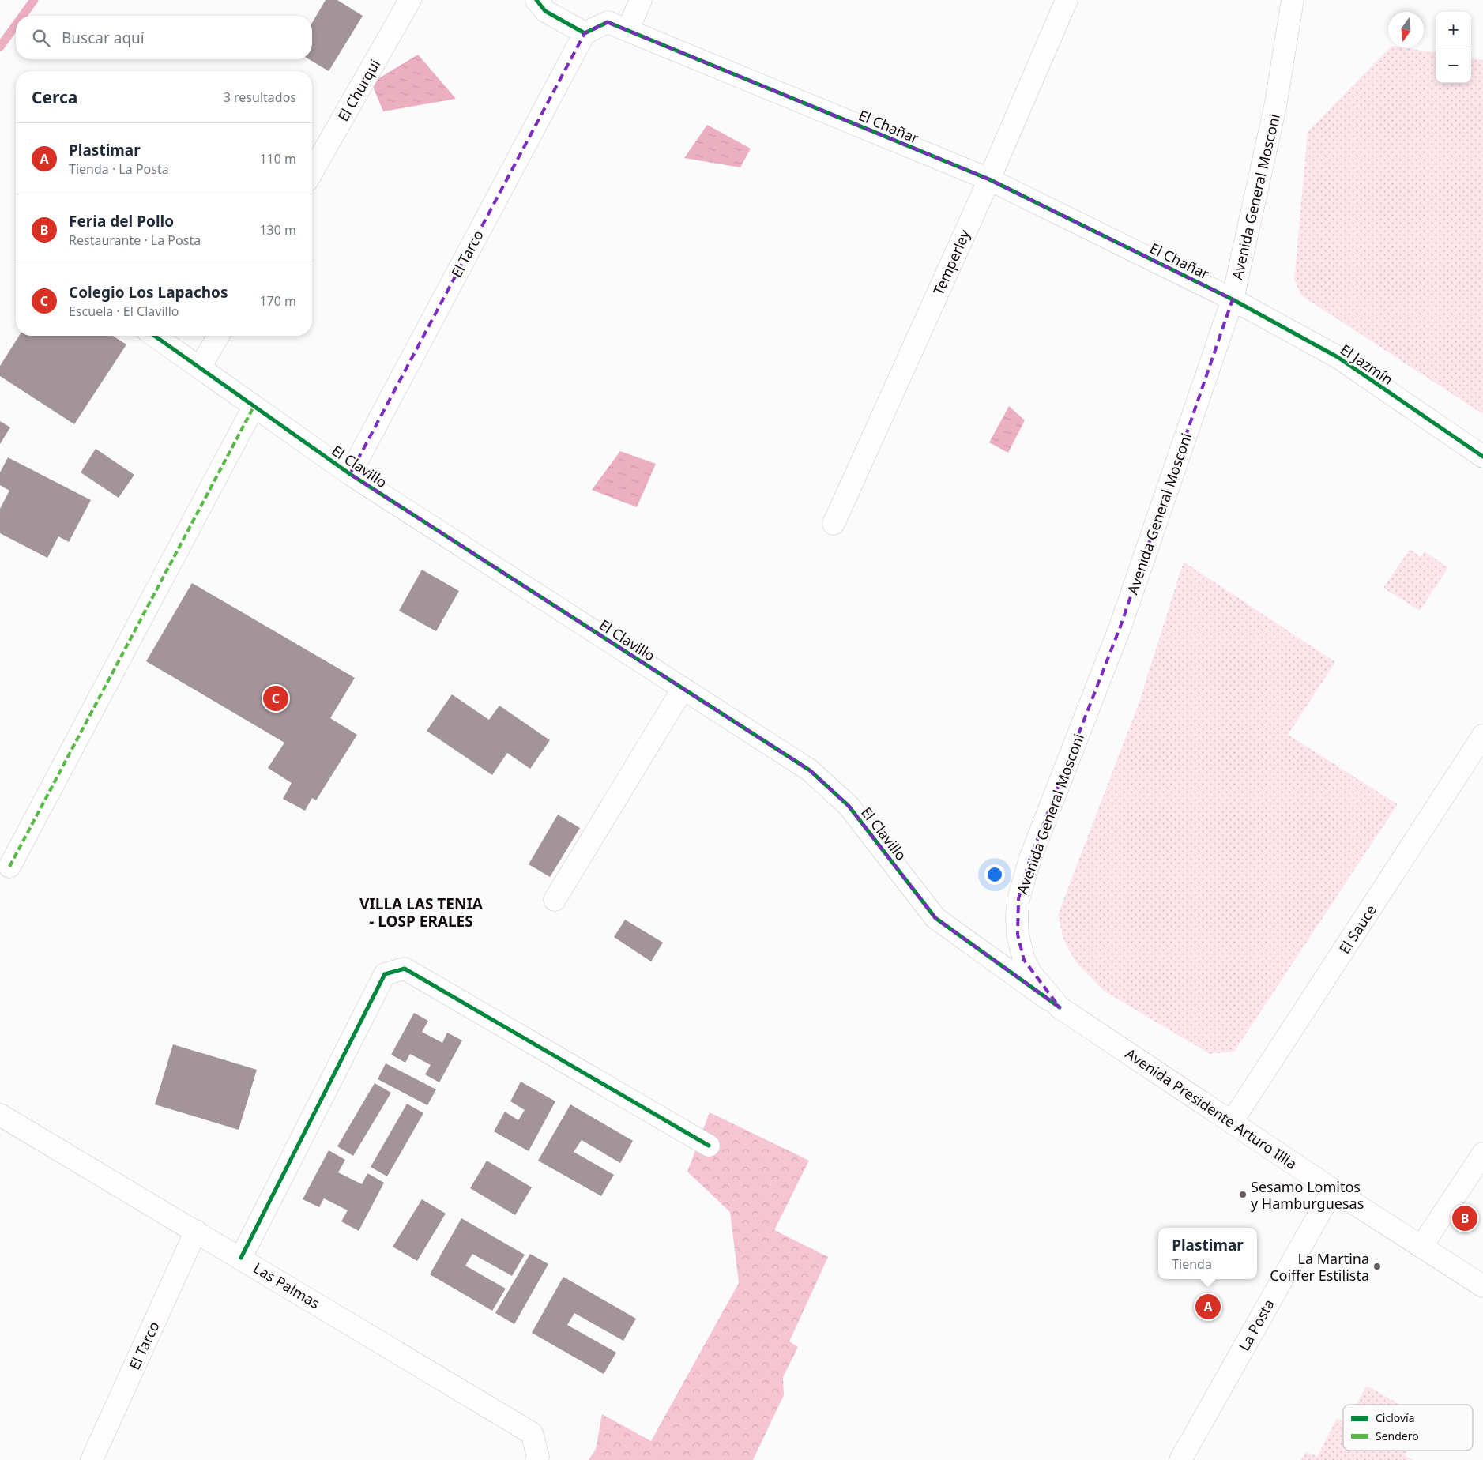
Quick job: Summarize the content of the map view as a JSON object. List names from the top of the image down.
{
  "streets": {
    "street": [
      "El Churqui",
      "El Chañar",
      "Avenida General Mosconi",
      "El Tarco",
      "Temperley",
      "El Jazmín",
      "El Clavillo",
      "El Sauce",
      "Avenida Presidente Arturo Illia",
      "Las Palmas",
      "La Posta"
    ]
  },
  "crossings": [
    ["El Chañar", "Avenida General Mosconi"],
    ["El Chañar", "El Tarco"],
    ["El Chañar", "Temperley"],
    ["El Chañar", "El Jazmín"],
    ["Avenida General Mosconi", "El Jazmín"],
    ["Avenida General Mosconi", "El Clavillo"],
    ["Avenida General Mosconi", "Avenida Presidente Arturo Illia"],
    ["El Tarco", "El Clavillo"],
    ["El Tarco", "Las Palmas"],
    ["El Clavillo", "Avenida Presidente Arturo Illia"],
    ["El Sauce", "Avenida Presidente Arturo Illia"],
    ["Avenida Presidente Arturo Illia", "La Posta"]
  ],
  "districts": ["VILLA LAS TENIA - LOSP ERALES"],
  "places": ["Sesamo Lomitos y Hamburguesas", "La Martina Coiffer Estilista"],
  "legend": ["Ciclovía", "Sendero"],
  "north": "bottom",
  "page": {
    "map_buttons": ["+", "−"],
    "search": "Buscar aquí",
    "heading": ["Cerca", "3 resultados"],
    "list": [
      {
        "mark": "A",
        "name": "Plastimar",
        "note": "Tienda · La Posta",
        "value": "110 m"
      },
      {
        "mark": "B",
        "name": "Feria del Pollo",
        "note": "Restaurante · La Posta",
        "value": "130 m"
      },
      {
        "mark": "C",
        "name": "Colegio Los Lapachos",
        "note": "Escuela · El Clavillo",
        "value": "170 m"
      }
    ],
    "pins": ["C", "B", "A"],
    "popup": ["Plastimar", "Tienda"]
  }
}
